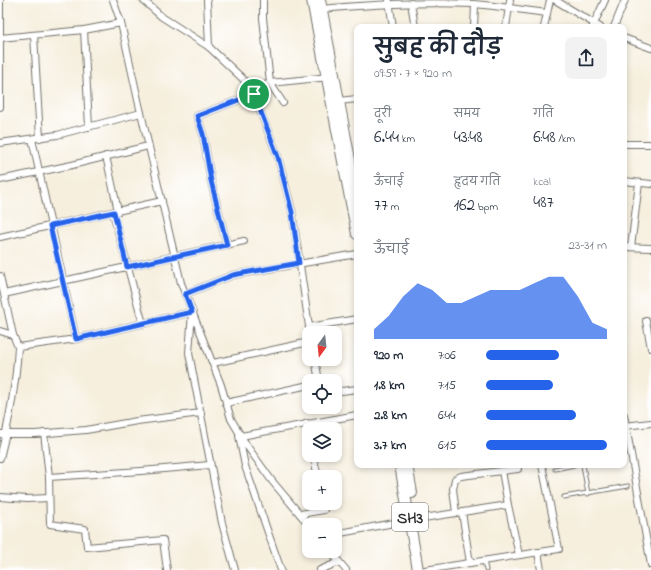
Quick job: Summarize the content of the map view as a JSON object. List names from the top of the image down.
{
  "streets": {
    "main road": ["SH3"]
  },
  "north": "bottom",
  "page": {
    "heading": ["सुबह की दौड़", "09:59 · 7 × 920 m"],
    "stats": [
      ["दूरी", "6.44 km"],
      ["समय", "43:48"],
      ["गति", "6:48 /km"],
      ["ऊँचाई", "77 m"],
      ["हृदय गति", "162 bpm"],
      ["kcal", "487"]
    ],
    "chart": ["ऊँचाई", "23–31 m"],
    "map_buttons": ["+", "−"],
    "list": [
      {
        "name": "920 m",
        "note": "7:06"
      },
      {
        "name": "1.8 km",
        "note": "7:15"
      },
      {
        "name": "2.8 km",
        "note": "6:44"
      },
      {
        "name": "3.7 km",
        "note": "6:15"
      }
    ]
  }
}
